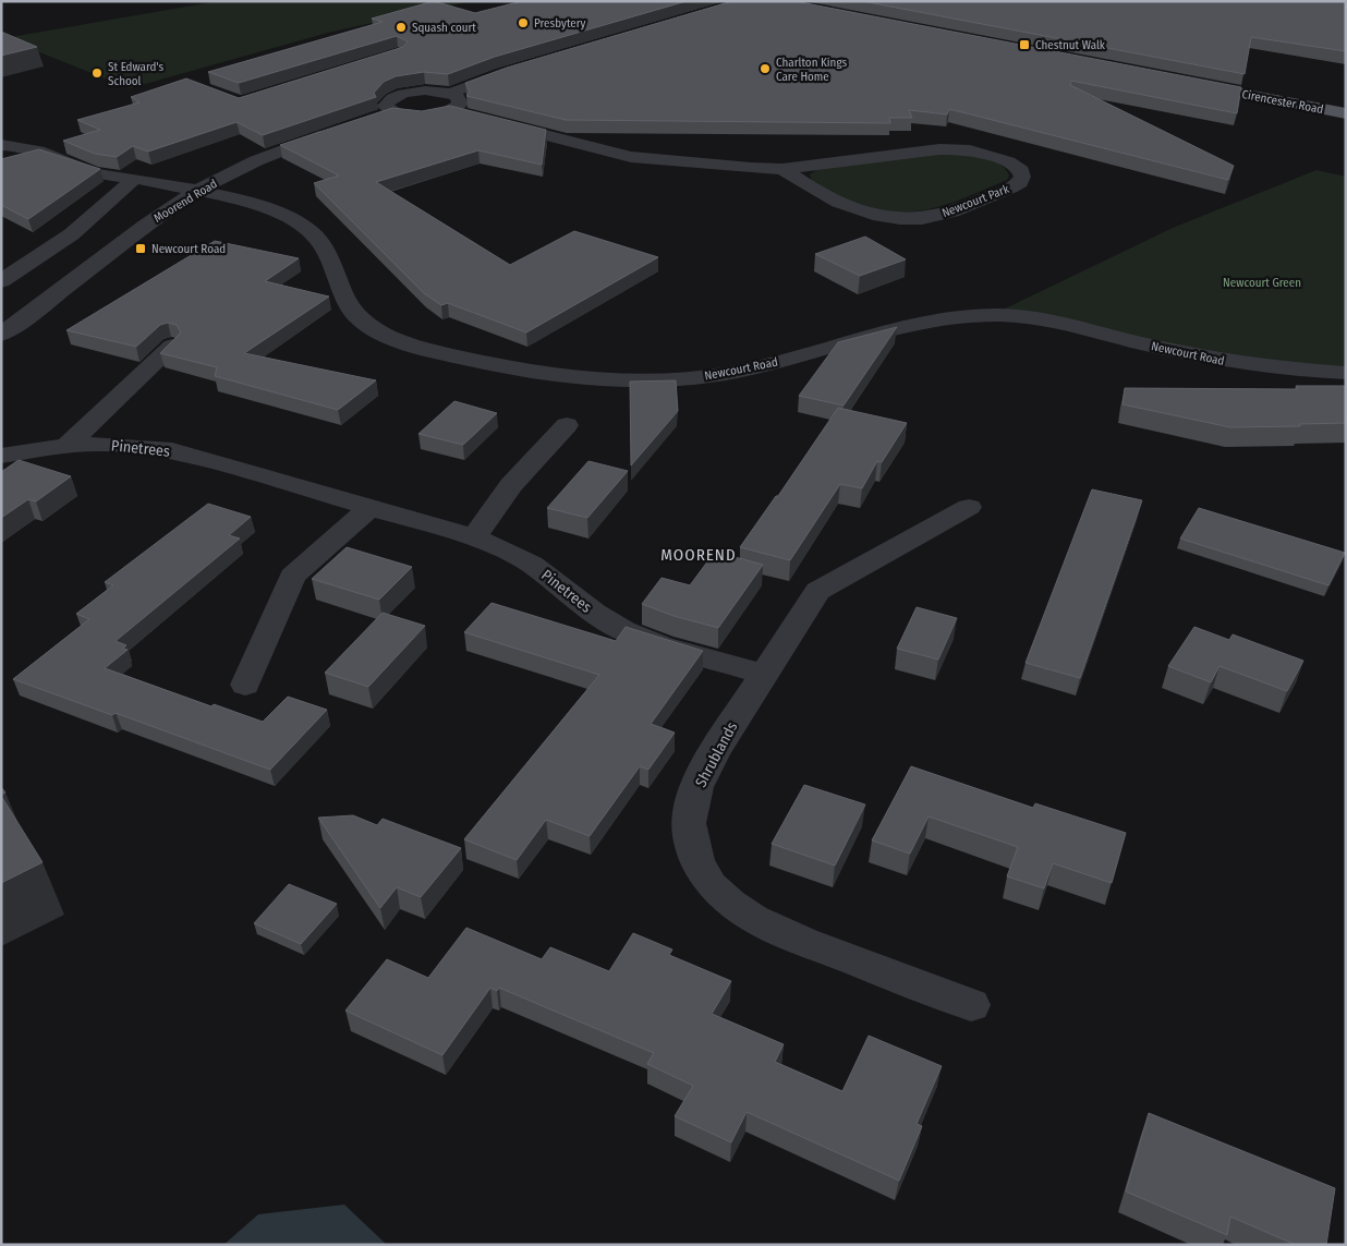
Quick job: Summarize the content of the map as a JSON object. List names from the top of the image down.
{
  "streets": {
    "main road": ["Cirencester Road"],
    "street": [
      "Moorend Road",
      "Newcourt Park",
      "Newcourt Road",
      "Pinetrees",
      "Shrublands"
    ]
  },
  "crossings": [
    ["Moorend Road", "Newcourt Road"],
    ["Pinetrees", "Shrublands"]
  ],
  "districts": ["MOOREND"],
  "parks": ["Newcourt Green"],
  "places": {
    "other": [
      "Presbytery",
      "Squash court",
      "Charlton Kings Care Home",
      "St Edward's School"
    ],
    "transit": ["Chestnut Walk", "Newcourt Road"]
  }
}
